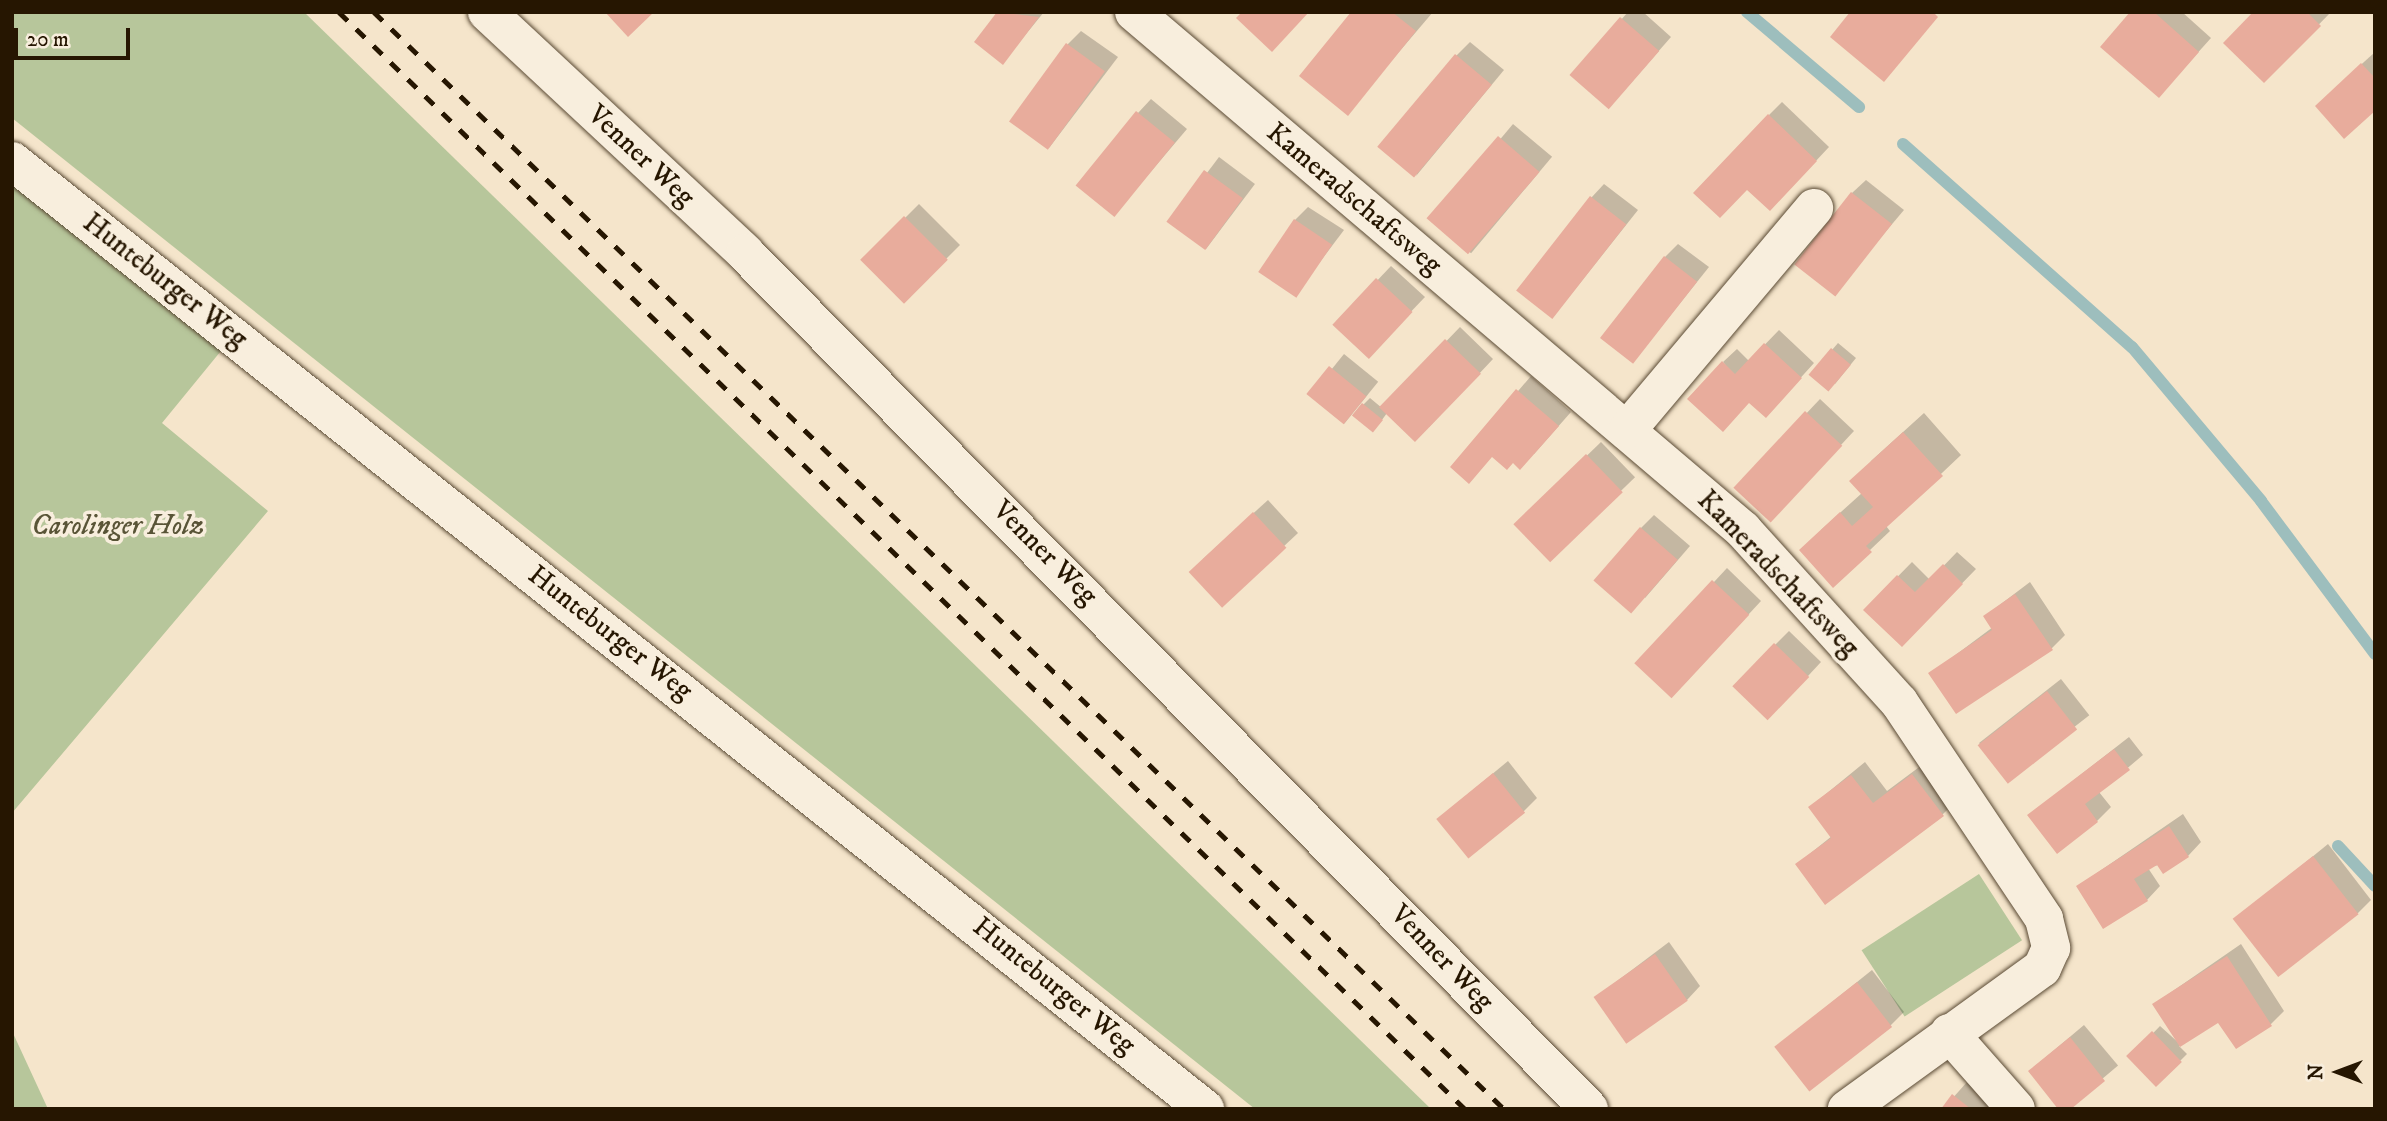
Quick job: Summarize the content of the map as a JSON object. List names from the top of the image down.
{
  "streets": {
    "street": ["Venner Weg", "Kameradschaftsweg", "Hunteburger Weg"]
  },
  "parks": ["Carolinger Holz"],
  "scale_bar": "20 m",
  "north": "left"
}
